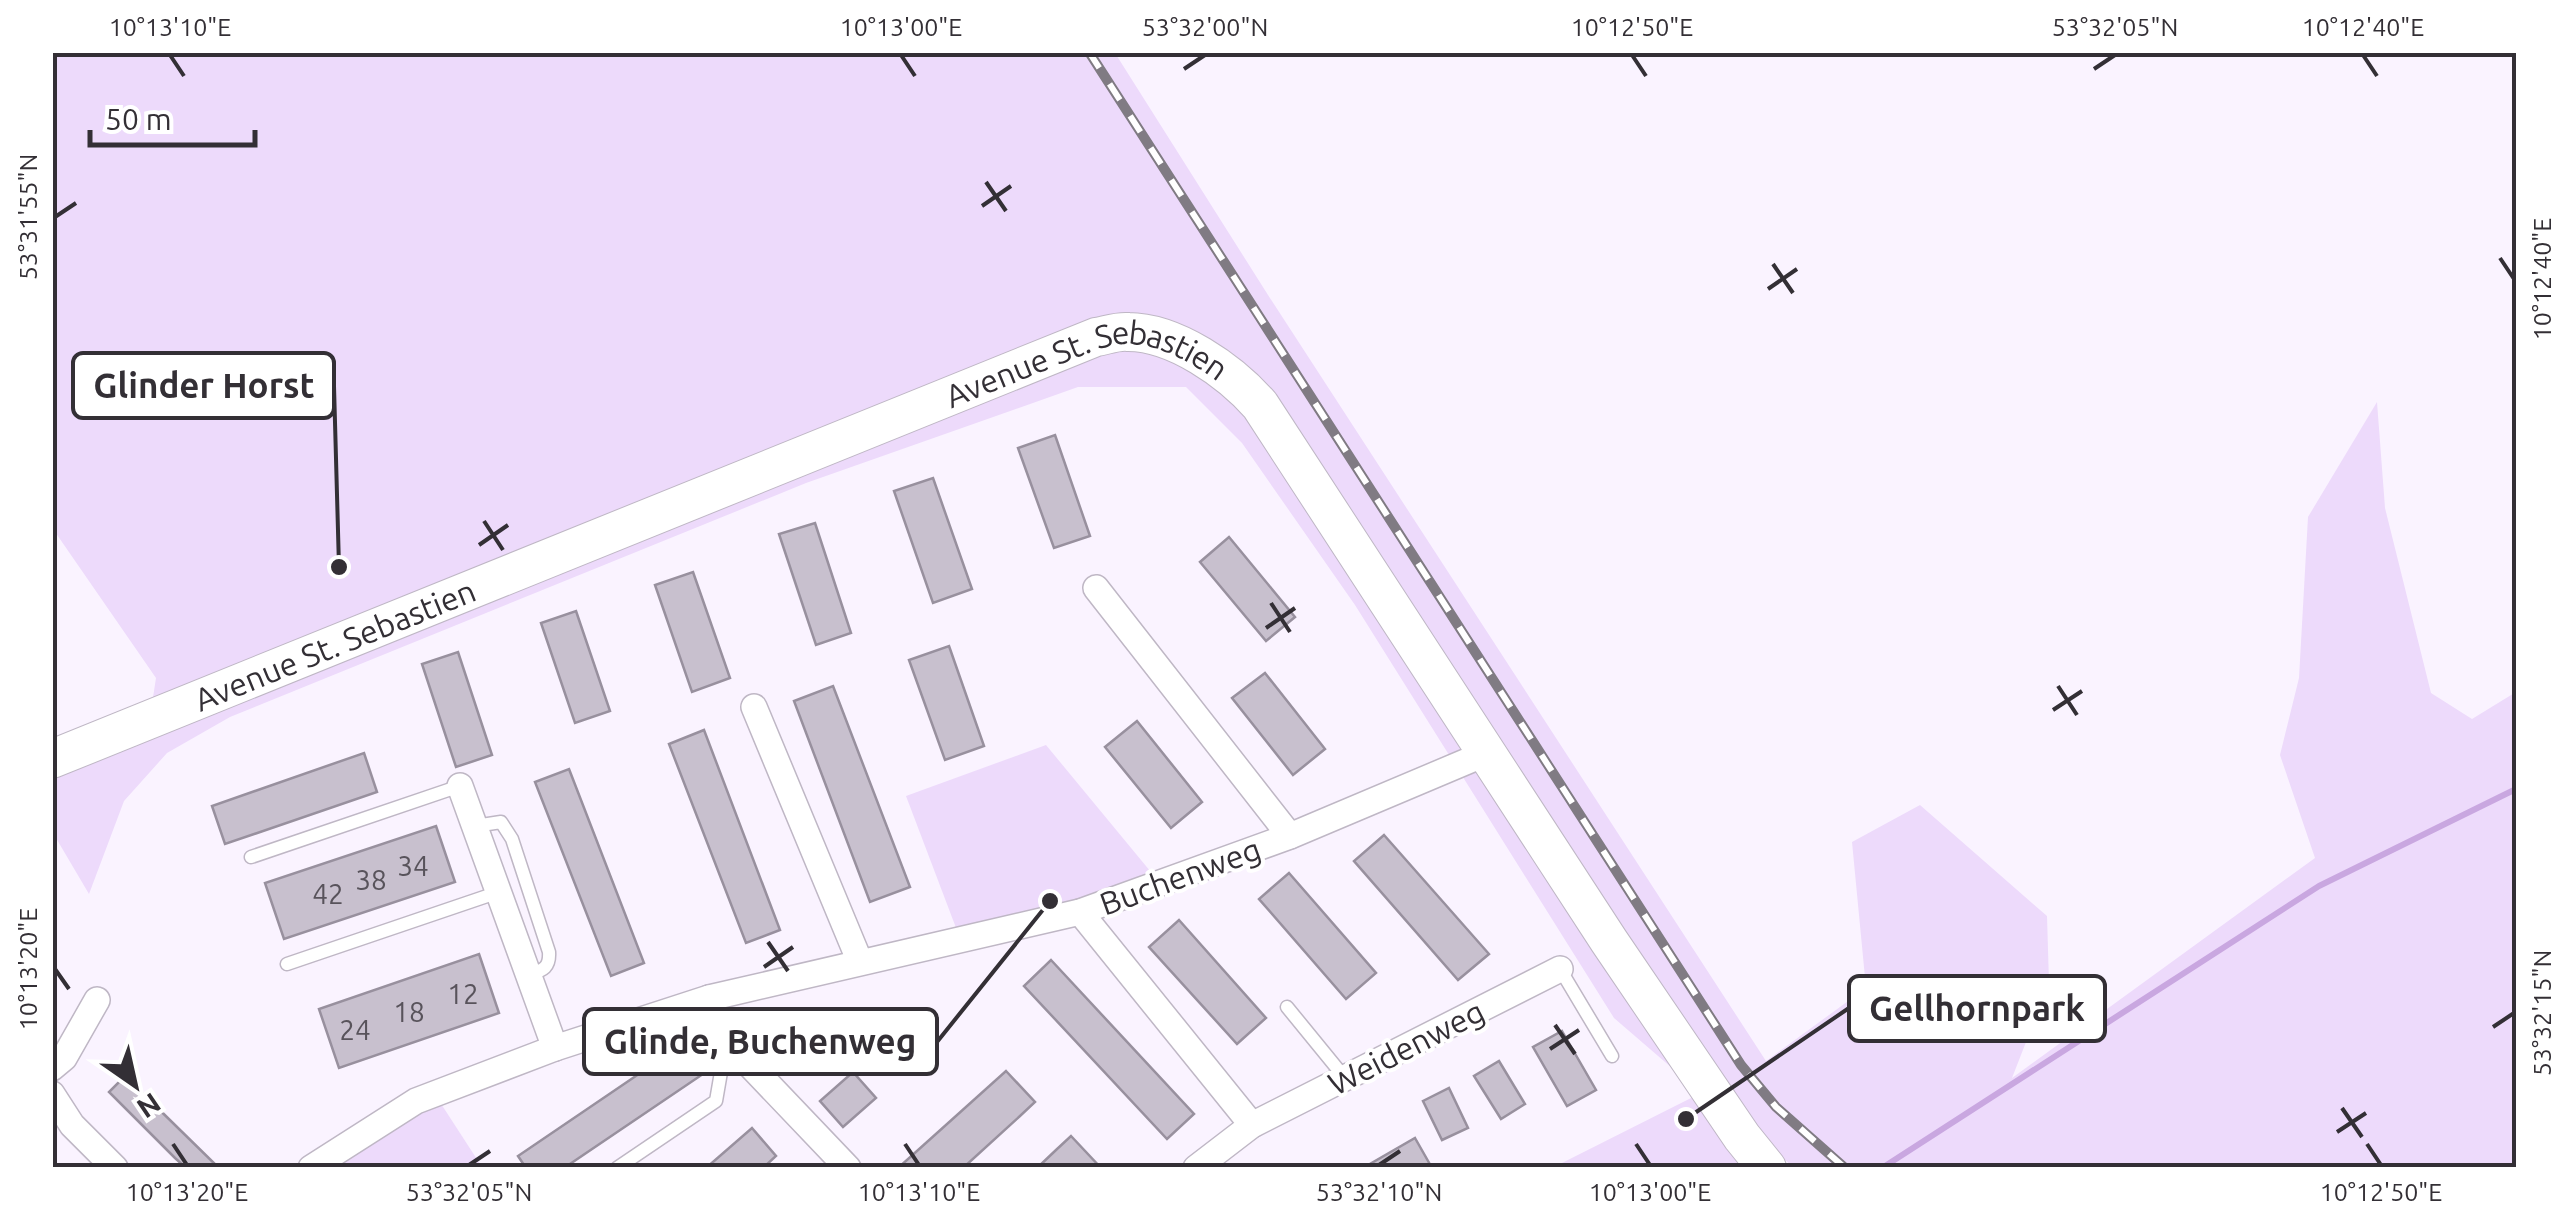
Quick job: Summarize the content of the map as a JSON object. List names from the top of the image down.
{
  "streets": {
    "main road": ["Avenue St. Sebastien"],
    "street": ["Buchenweg", "Weidenweg"]
  },
  "crossings": [
    ["Avenue St. Sebastien", "Buchenweg"]
  ],
  "places": ["Glinder Horst", "Glinde, Buchenweg", "Gellhornpark"],
  "house_numbers": [
    "34",
    "38",
    "42",
    "12",
    "18",
    "24"
  ],
  "scale_bar": "50 m",
  "north": "bottom right",
  "coordinates": [
    "10°13'10\"E",
    "10°13'00\"E",
    "53°32'00\"N",
    "10°12'50\"E",
    "53°32'05\"N",
    "10°12'40\"E",
    "53°31'55\"N",
    "10°13'20\"E",
    "53°32'15\"N",
    "53°32'10\"N"
  ]
}
